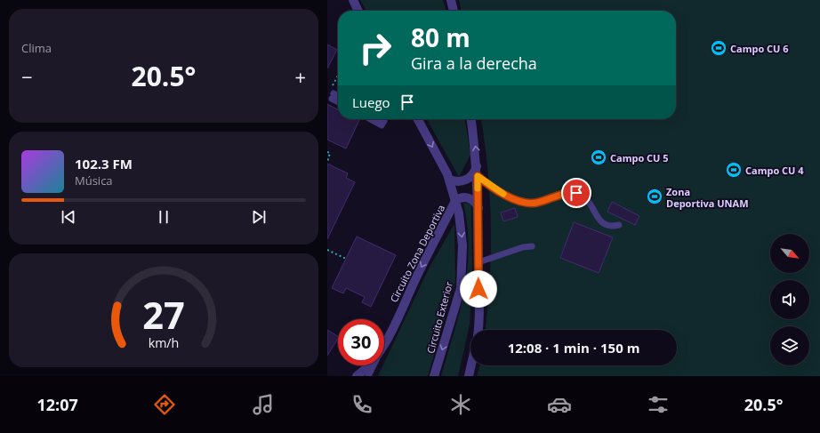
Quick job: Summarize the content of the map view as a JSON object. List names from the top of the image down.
{
  "streets": {
    "street": ["Circuito Zona Deportiva", "Circuito Exterior"]
  },
  "crossings": [
    ["Circuito Zona Deportiva", "Circuito Exterior"]
  ],
  "places": {
    "sports": [
      "Campo CU 6",
      "Campo CU 5",
      "Campo CU 4",
      "Zona Deportiva UNAM"
    ]
  },
  "north": "bottom right",
  "page": {
    "tile": "Clima",
    "turn": ["80 m", "Gira a la derecha"],
    "heat": ["−", "20.5°", "+"],
    "then": "Luego",
    "song": ["102.3 FM", "Música"],
    "limit": "30",
    "trip": "12:08 · 1 min · 150 m",
    "tabs": ["12:07", "20.5°"],
    "gauge": ["27", "km/h"]
  }
}
